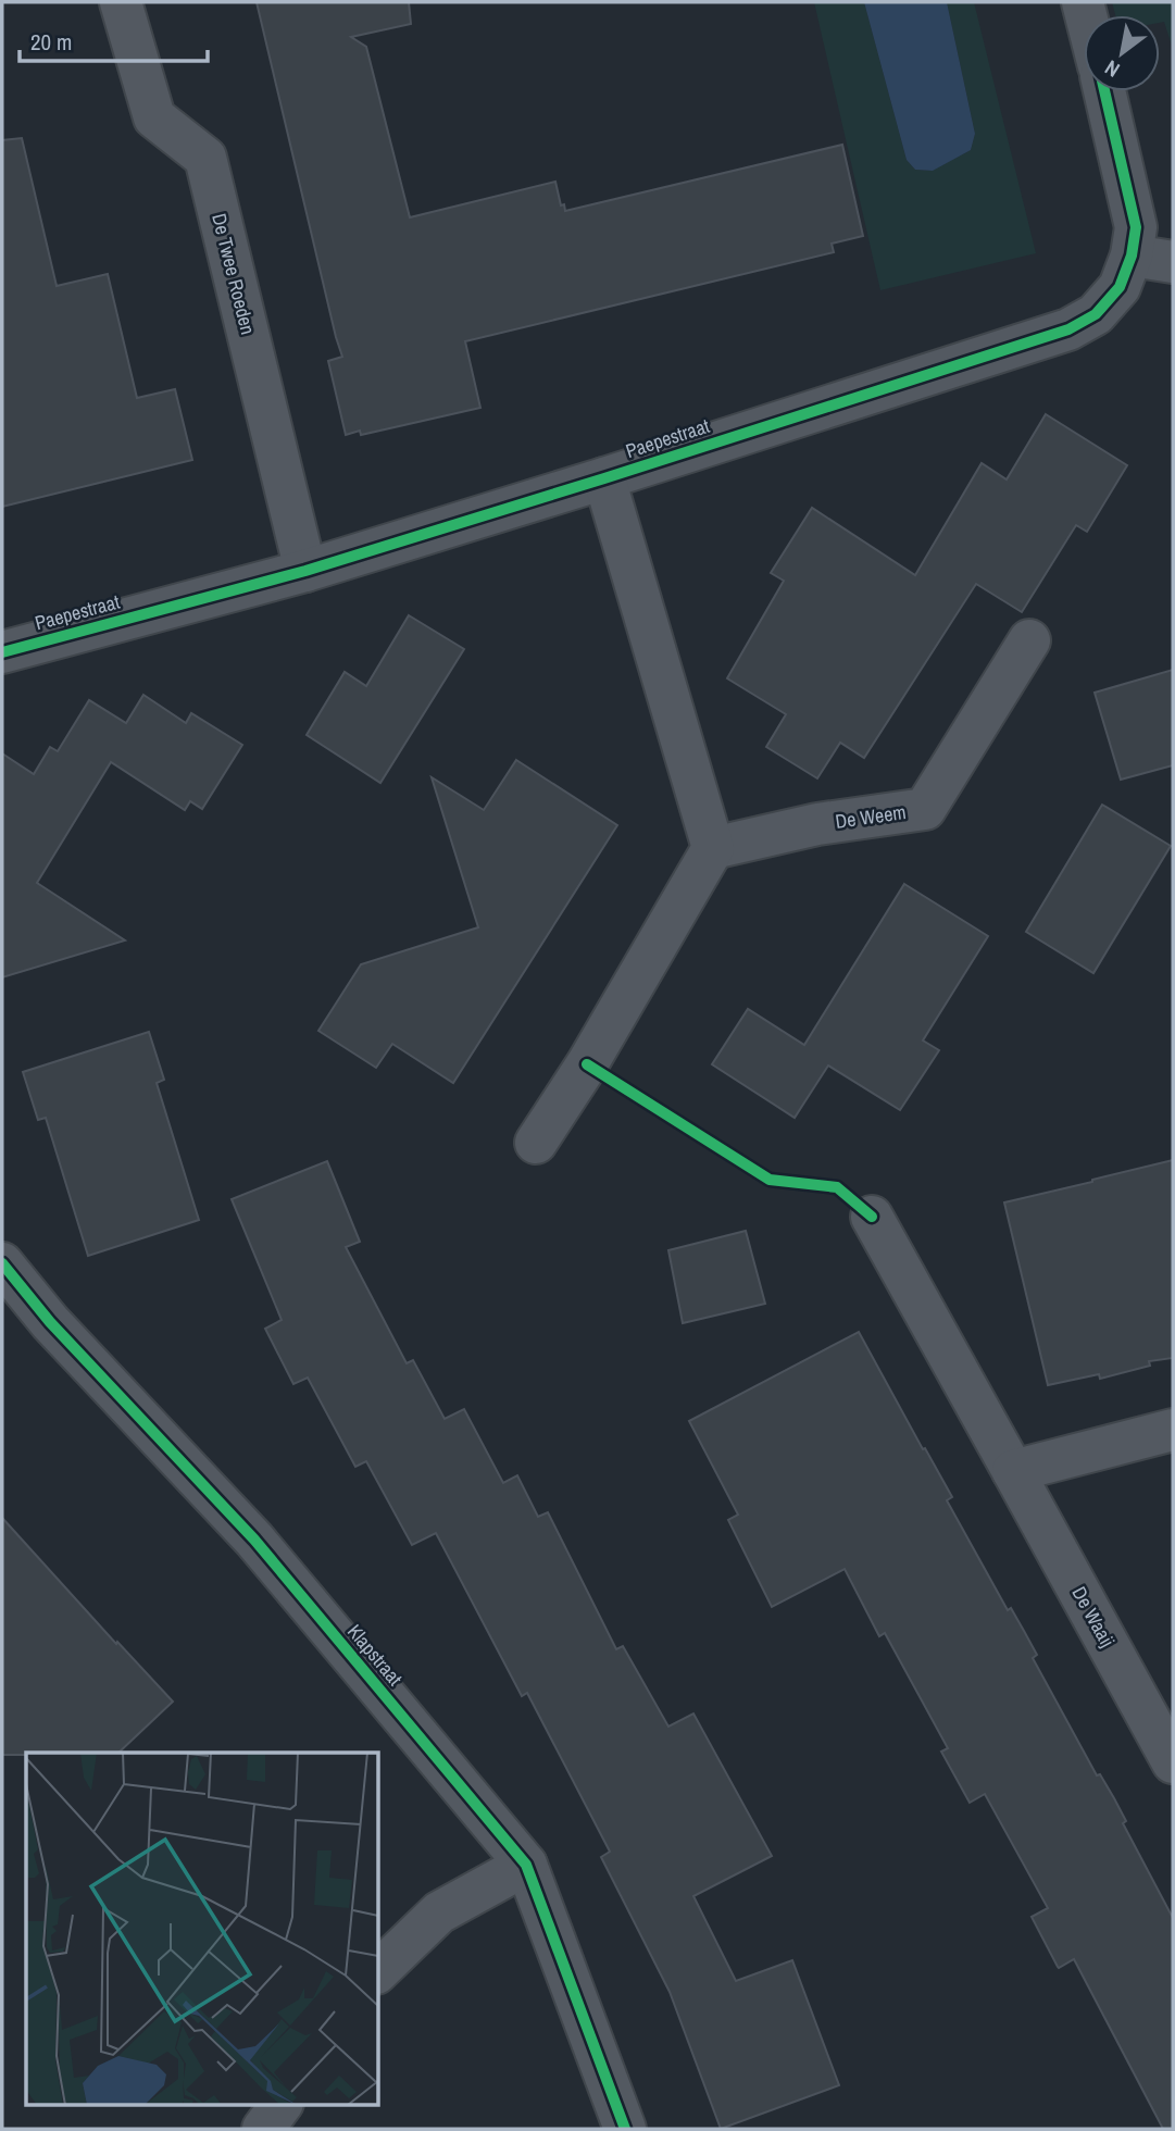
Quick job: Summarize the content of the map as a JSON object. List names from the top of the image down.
{
  "streets": {
    "street": [
      "De Twee Roeden",
      "Paepestraat",
      "De Weem",
      "De Waaij",
      "Klapstraat"
    ]
  },
  "crossings": [
    ["De Twee Roeden", "Paepestraat"]
  ],
  "scale_bar": "20 m",
  "north": "bottom left"
}
